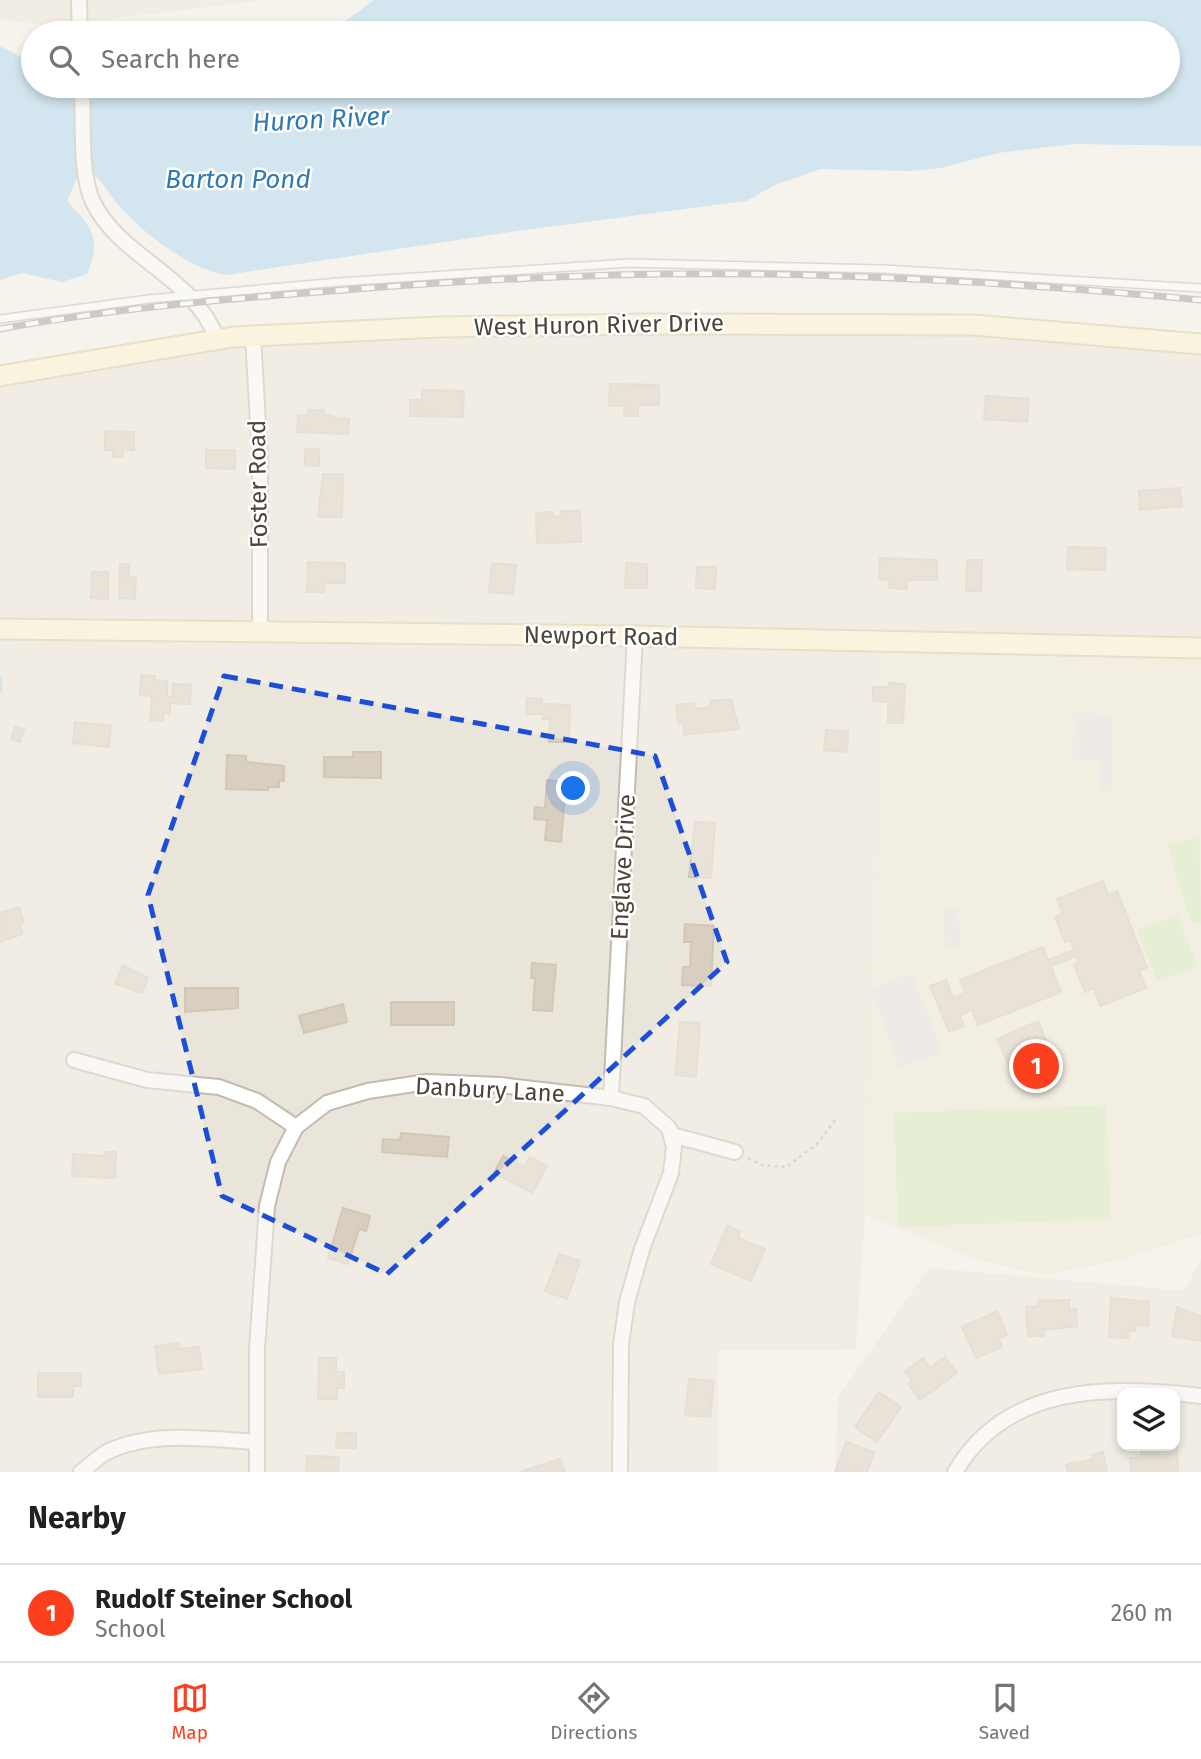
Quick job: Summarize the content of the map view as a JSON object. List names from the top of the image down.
{
  "streets": {
    "street": [
      "West Huron River Drive",
      "Foster Road",
      "Newport Road",
      "Englave Drive",
      "Danbury Lane"
    ]
  },
  "crossings": [
    ["West Huron River Drive", "Foster Road"],
    ["Foster Road", "Newport Road"],
    ["Newport Road", "Englave Drive"],
    ["Englave Drive", "Danbury Lane"]
  ],
  "water": ["Huron River", "Barton Pond"],
  "page": {
    "search": "Search here",
    "pins": "1",
    "heading": "Nearby",
    "list": [
      {
        "mark": "1",
        "name": "Rudolf Steiner School",
        "note": "School",
        "value": "260 m"
      }
    ],
    "nav": ["Map", "Directions", "Saved"]
  }
}
